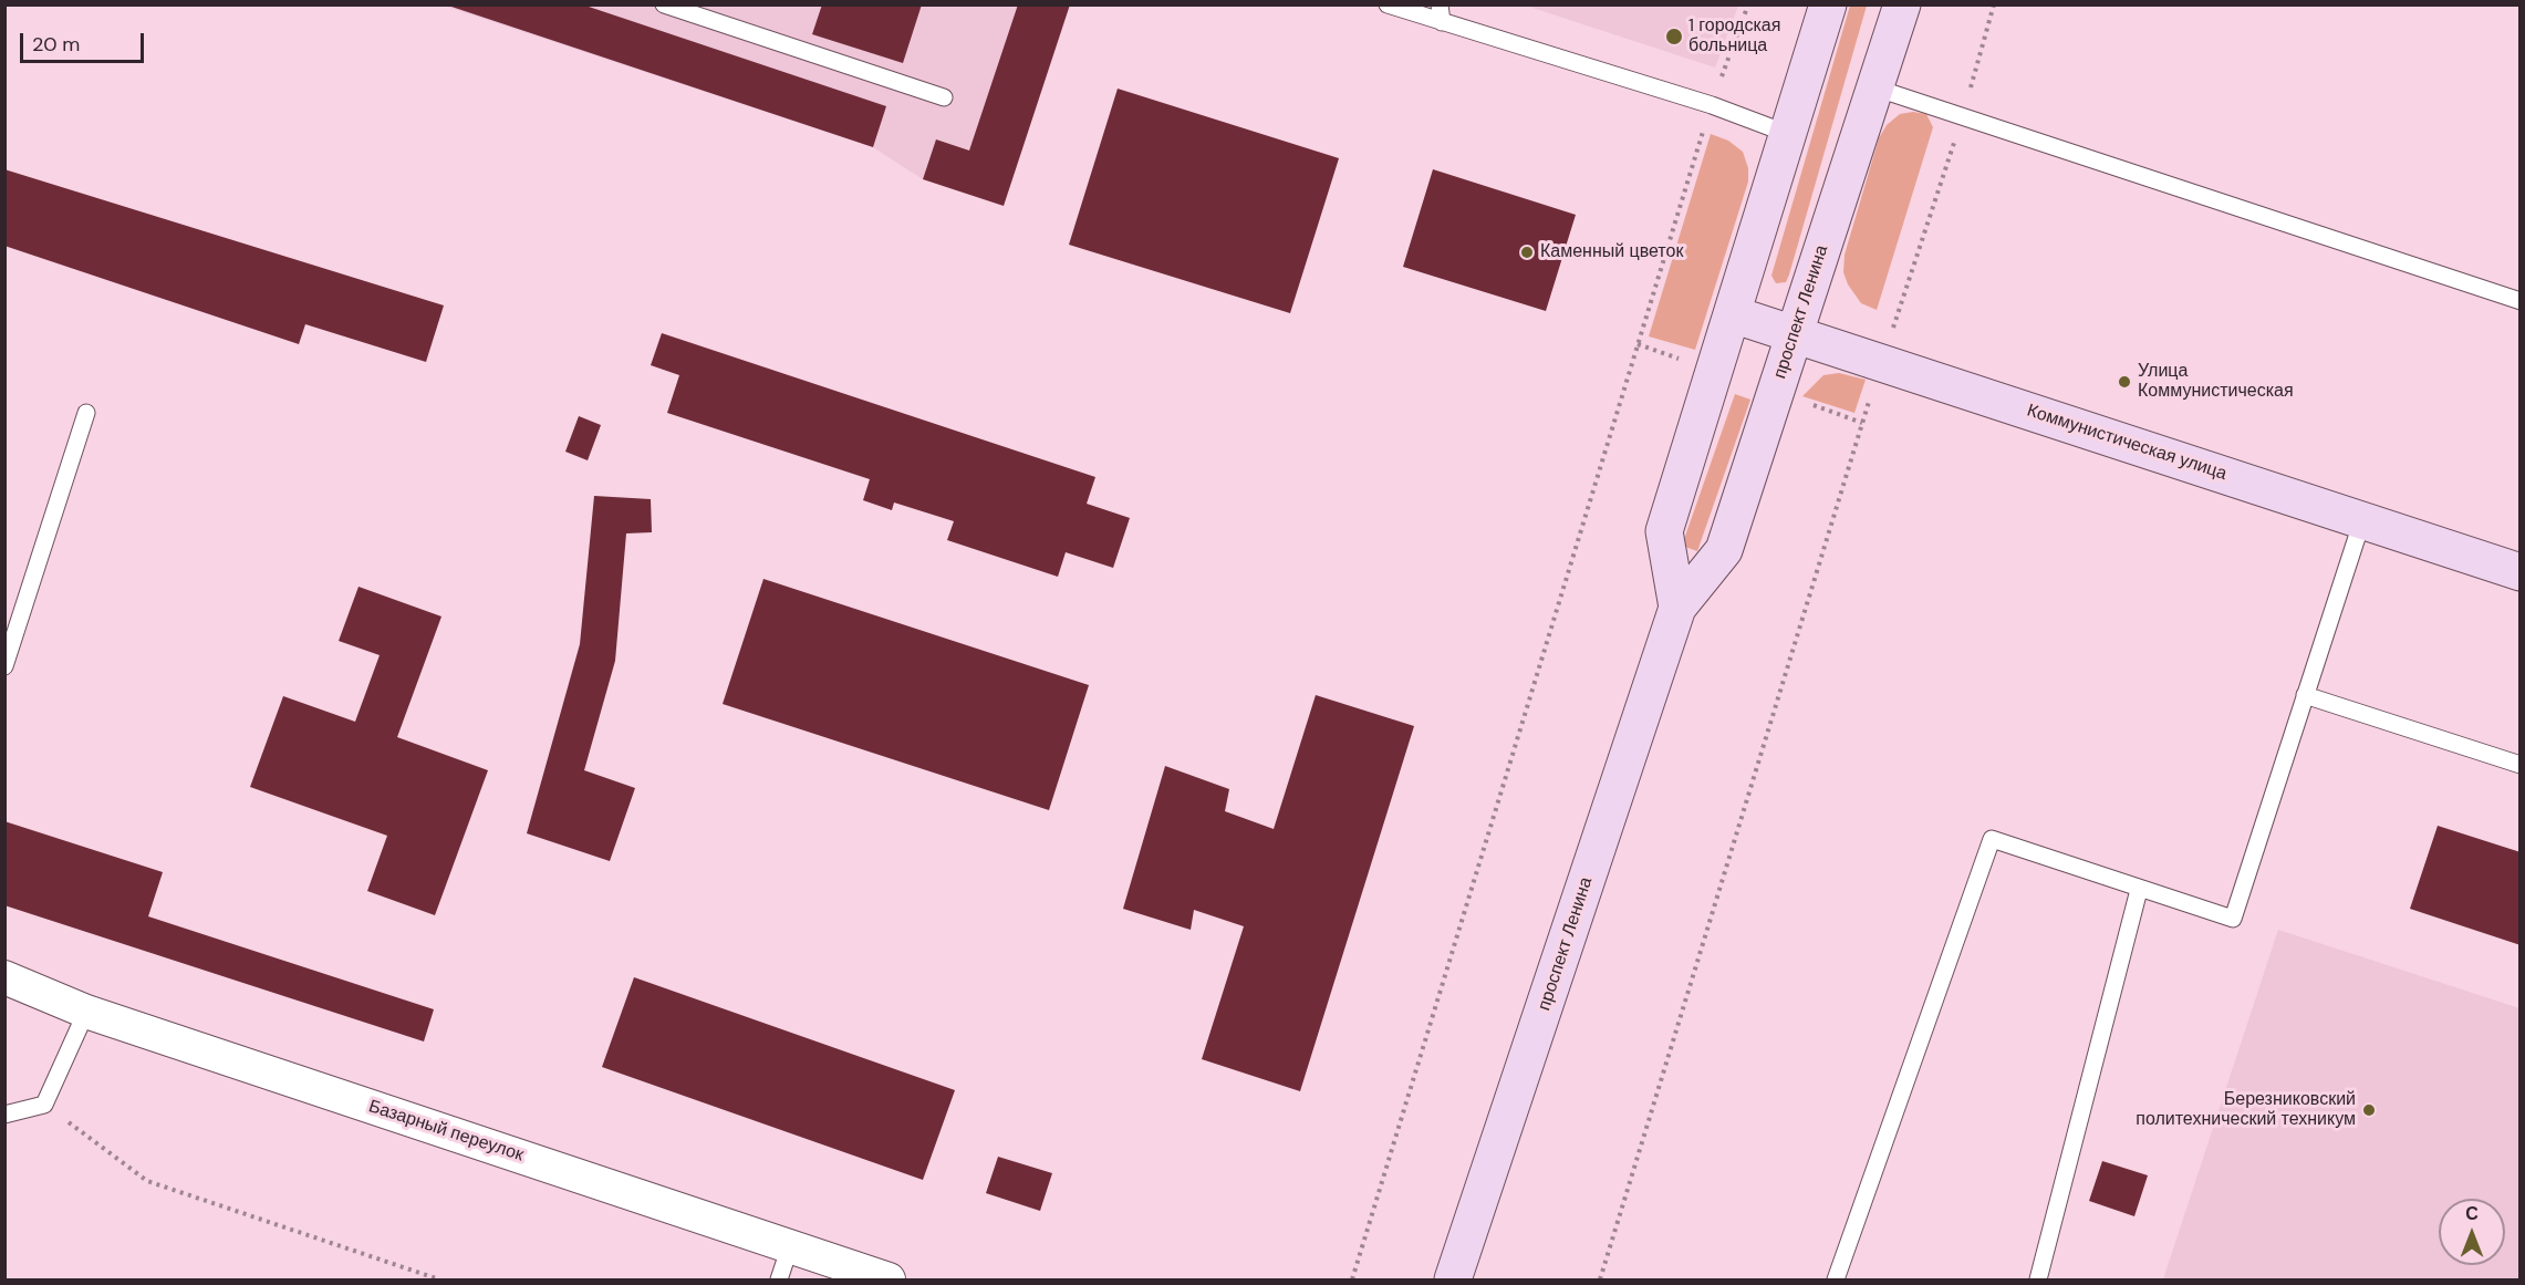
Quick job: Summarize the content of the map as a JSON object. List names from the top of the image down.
{
  "streets": {
    "main road": ["проспект Ленина", "Коммунистическая улица"],
    "street": ["Базарный переулок"]
  },
  "crossings": [
    ["проспект Ленина", "Коммунистическая улица"]
  ],
  "places": [
    "1 городская больница",
    "Каменный цветок",
    "Улица Коммунистическая",
    "Березниковский политехнический техникум"
  ],
  "scale_bar": "20 m",
  "north": "top"
}
